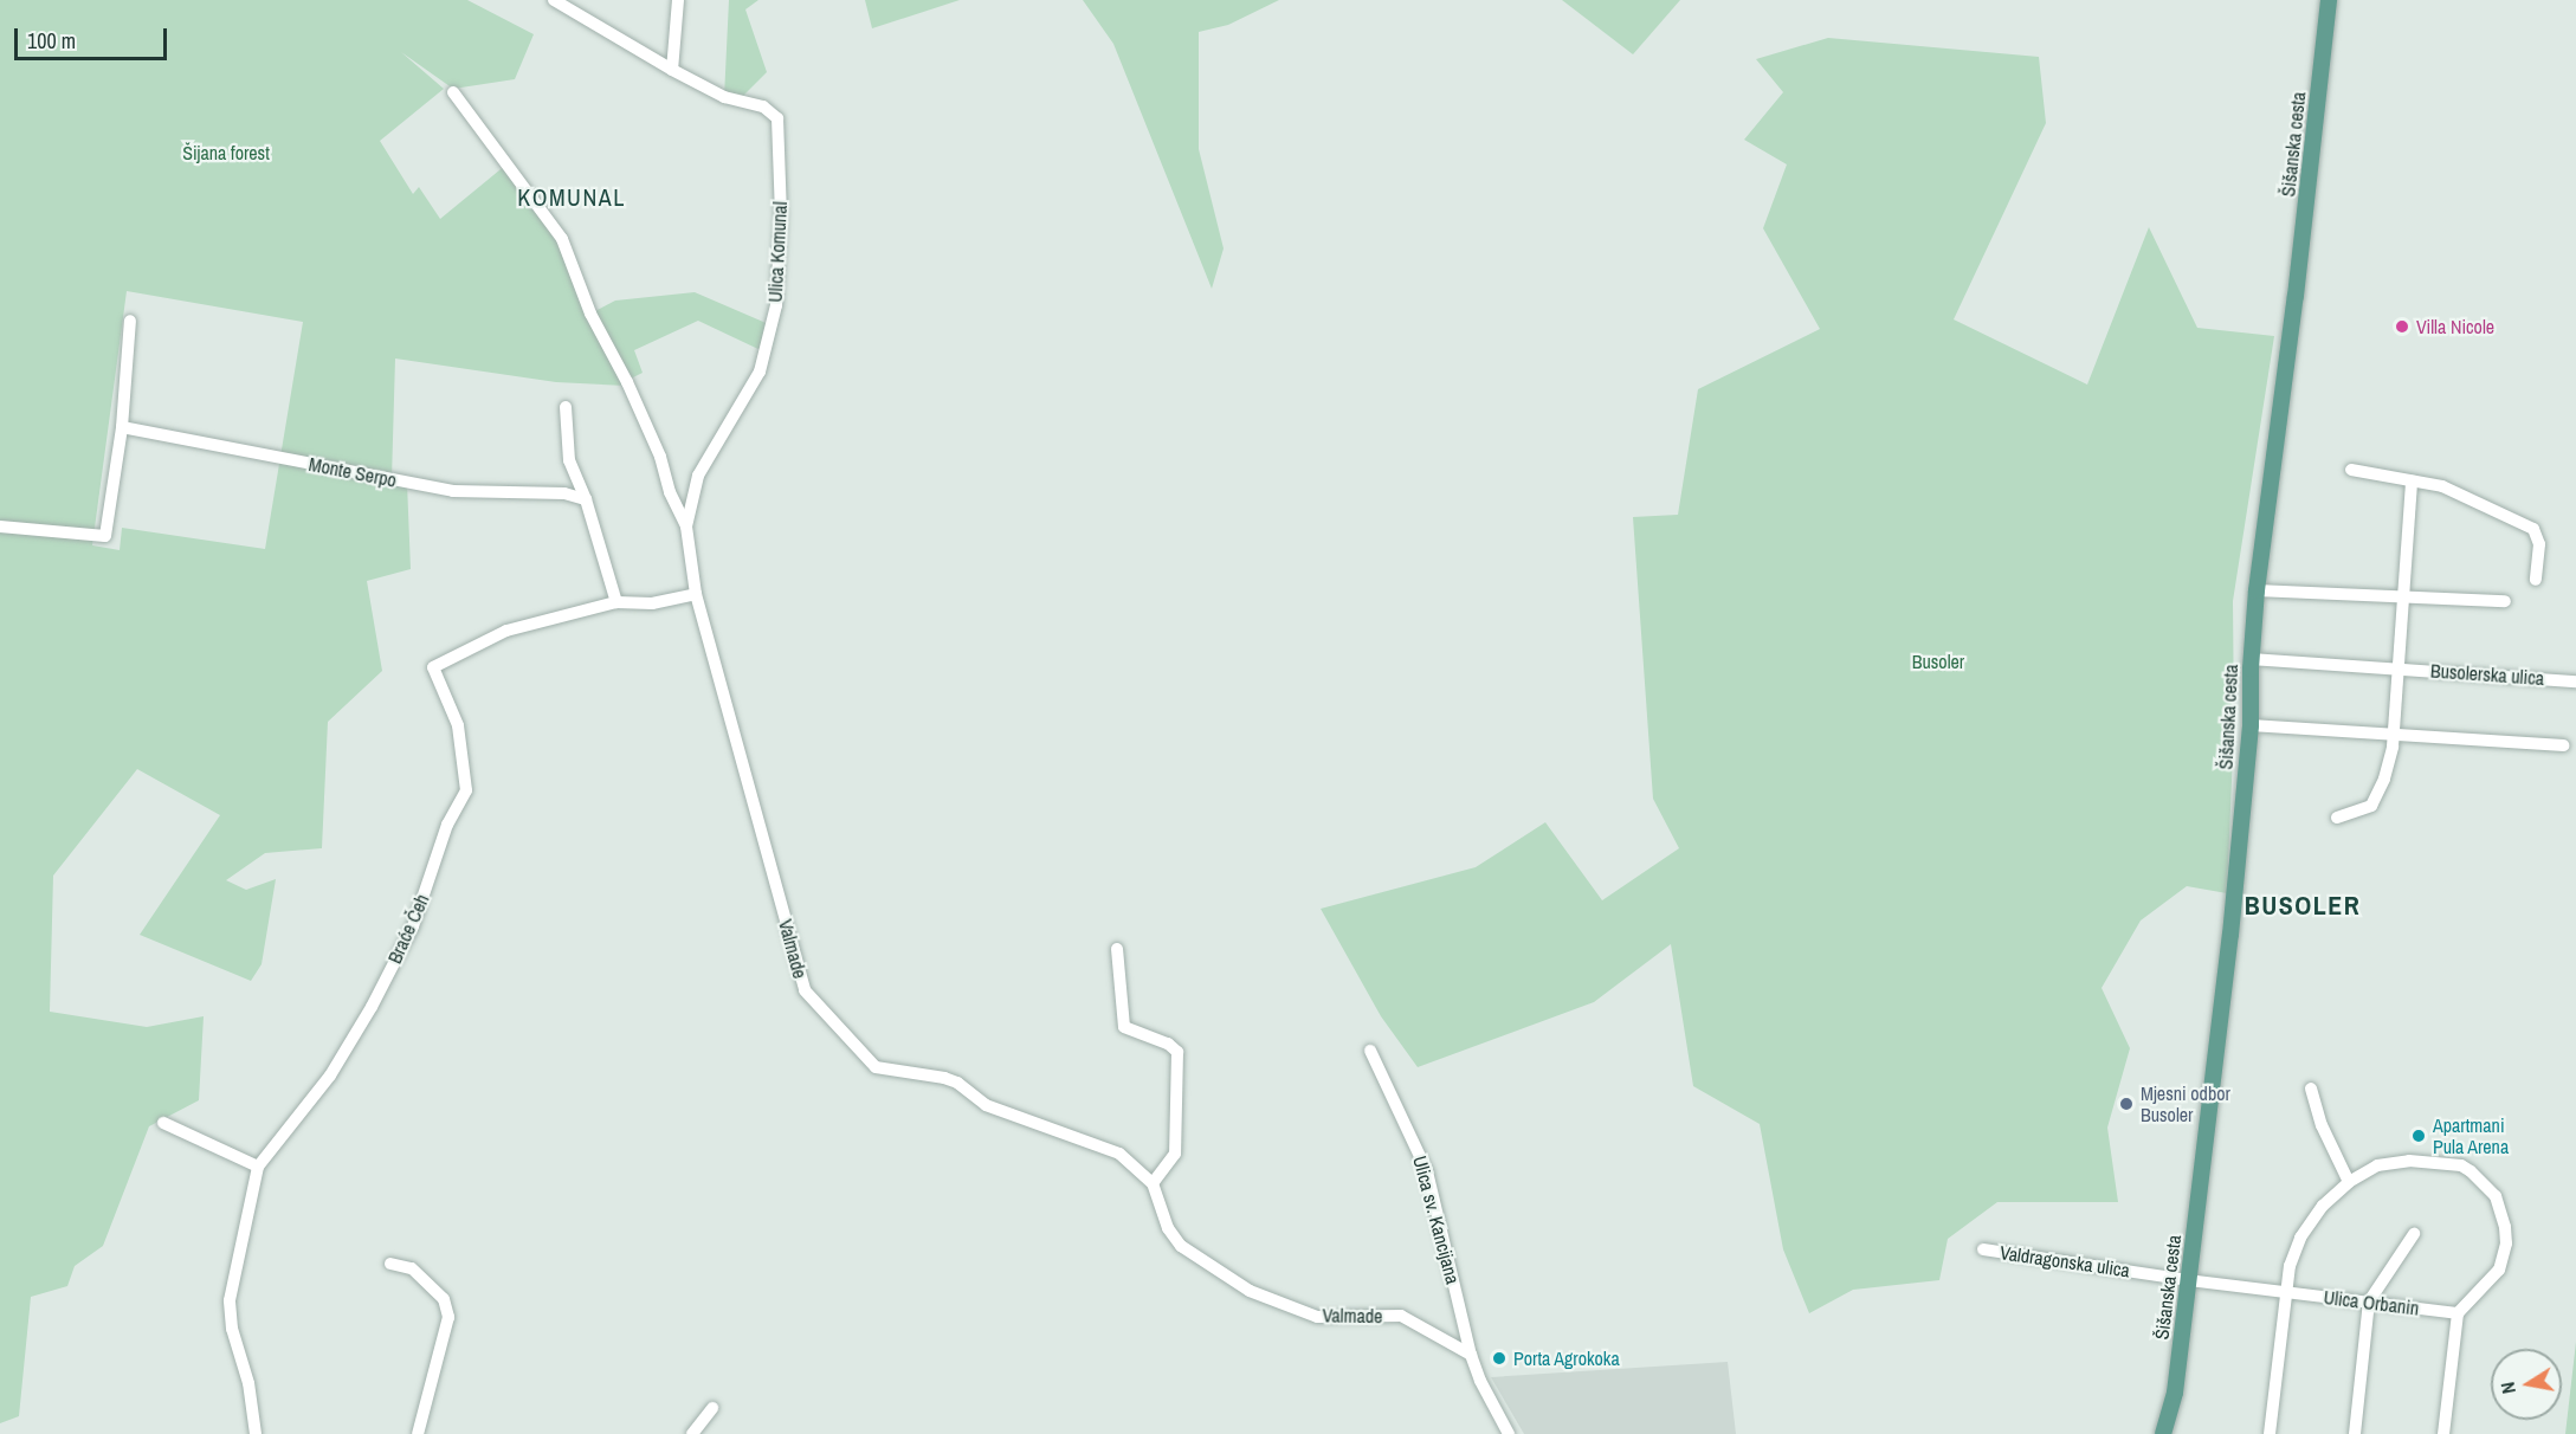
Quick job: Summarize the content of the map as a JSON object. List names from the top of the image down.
{
  "streets": {
    "main road": ["Šišanska cesta"],
    "street": [
      "Ulica Komunal",
      "Monte Serpo",
      "Busolerska ulica",
      "Braće Čeh",
      "Valmade",
      "Ulica sv. Kancijana",
      "Valdragonska ulica",
      "Ulica Orbanin"
    ]
  },
  "crossings": [
    ["Šišanska cesta", "Busolerska ulica"],
    ["Šišanska cesta", "Valdragonska ulica"],
    ["Šišanska cesta", "Ulica Orbanin"],
    ["Ulica Komunal", "Braće Čeh"],
    ["Ulica Komunal", "Valmade"],
    ["Braće Čeh", "Valmade"],
    ["Valmade", "Ulica sv. Kancijana"],
    ["Valdragonska ulica", "Ulica Orbanin"]
  ],
  "districts": ["KOMUNAL", "BUSOLER"],
  "parks": ["Šijana forest", "Busoler"],
  "places": [
    "Villa Nicole",
    "Mjesni odbor Busoler",
    "Apartmani Pula Arena",
    "Porta Agrokoka"
  ],
  "scale_bar": "100 m",
  "north": "left"
}
